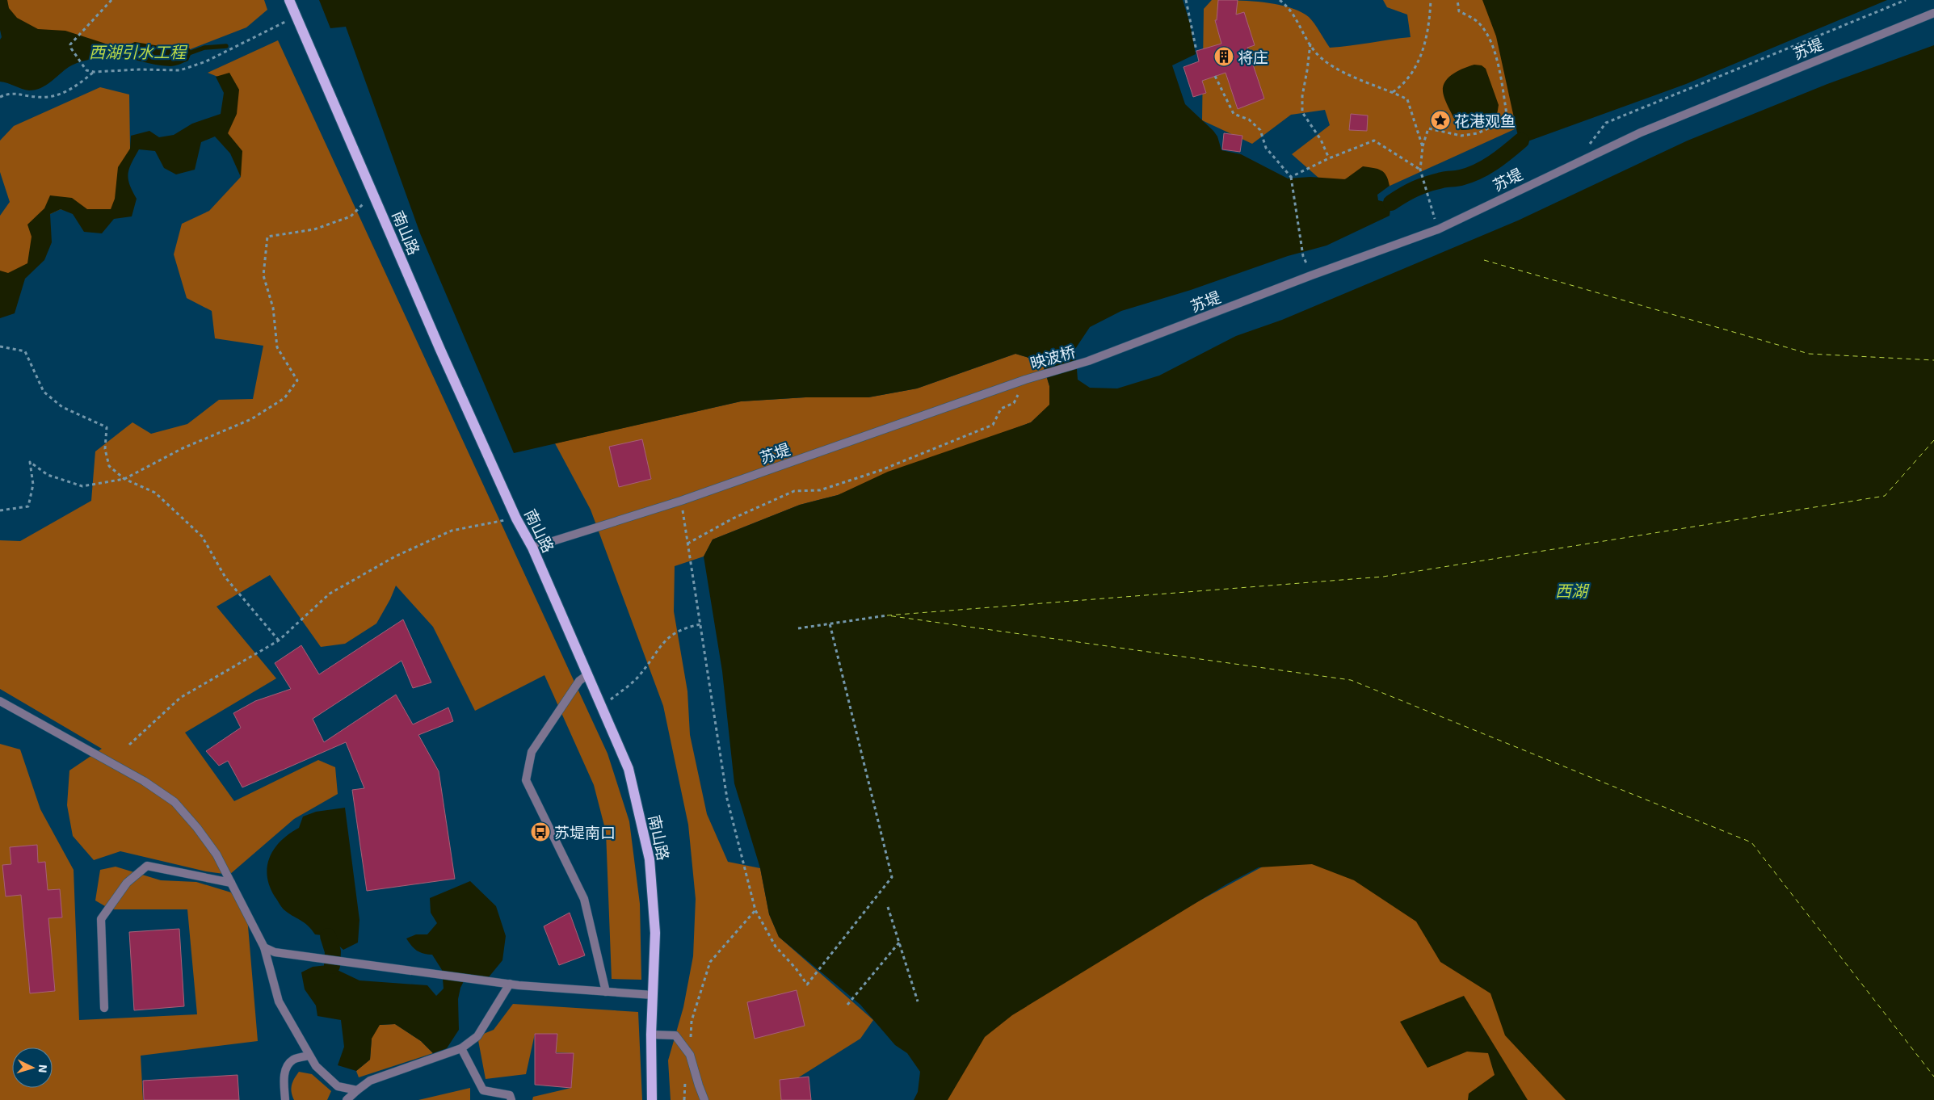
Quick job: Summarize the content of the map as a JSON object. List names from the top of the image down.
{
  "streets": {
    "main road": ["南山路"],
    "street": ["苏堤", "映波桥"]
  },
  "crossings": [
    ["苏堤", "南山路"],
    ["苏堤", "映波桥"]
  ],
  "water": ["西湖引水工程", "西湖"],
  "places": {
    "building": ["将庄"],
    "place": ["花港观鱼"],
    "bus stop": ["苏堤南口"]
  },
  "north": "right"
}
